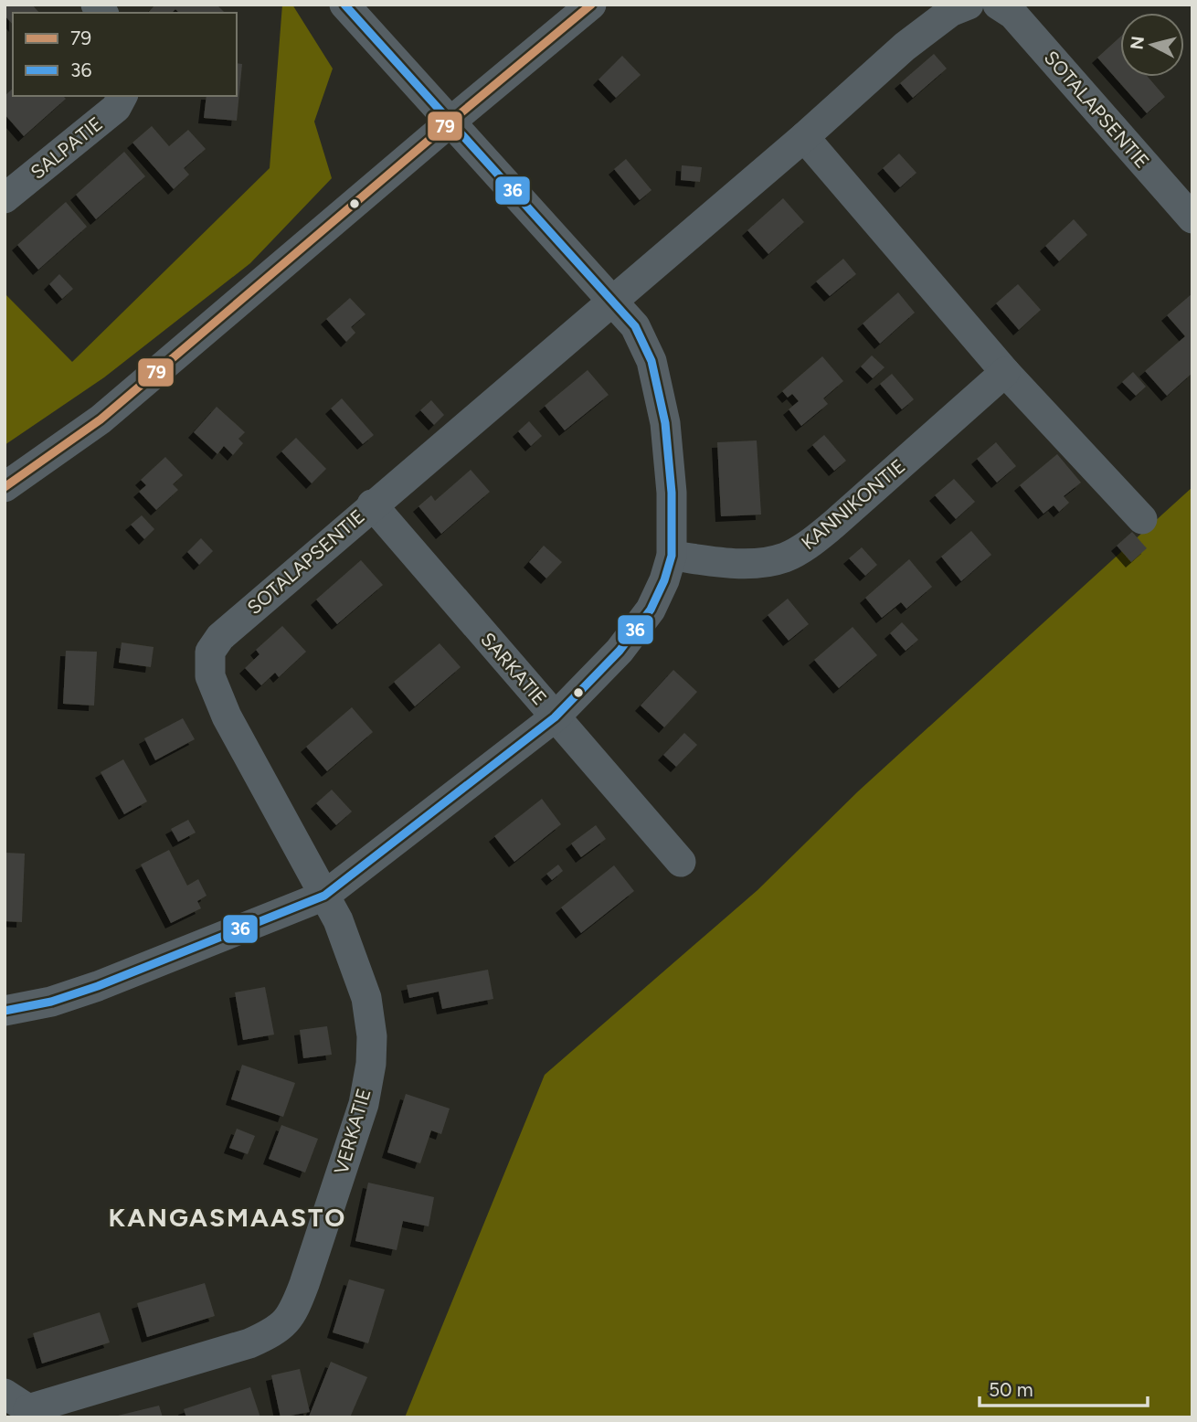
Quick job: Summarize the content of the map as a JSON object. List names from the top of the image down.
{
  "streets": {
    "street": [
      "SOTALAPSENTIE",
      "SALPATIE",
      "KANNIKONTIE",
      "SARKATIE",
      "VERKATIE"
    ]
  },
  "crossings": [
    ["SOTALAPSENTIE", "SARKATIE"],
    ["SOTALAPSENTIE", "VERKATIE"]
  ],
  "districts": ["KANGASMAASTO"],
  "lines": ["transit line 79", "transit line 36"],
  "legend": ["79", "36"],
  "scale_bar": "50 m",
  "north": "left"
}
